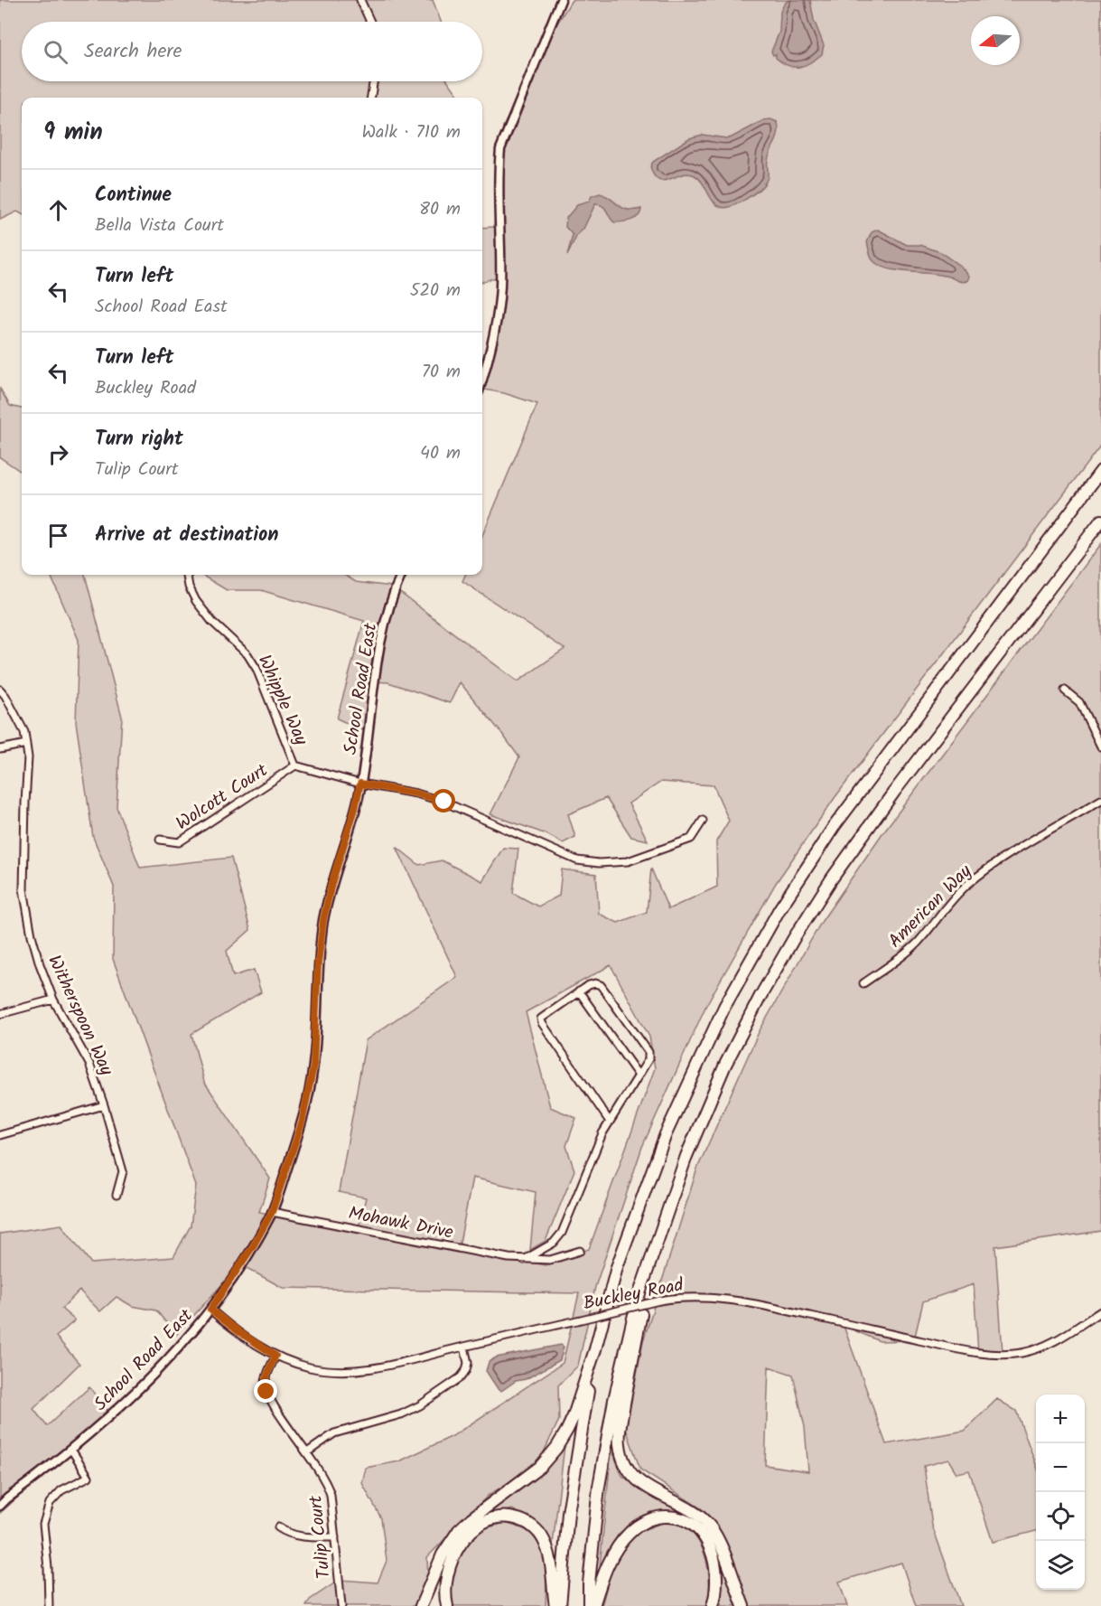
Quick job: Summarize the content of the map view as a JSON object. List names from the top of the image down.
{
  "streets": {
    "street": [
      "School Road East",
      "Whipple Way",
      "Wolcott Court",
      "American Way",
      "Witherspoon Way",
      "Mohawk Drive",
      "Buckley Road",
      "Tulip Court"
    ]
  },
  "crossings": [
    ["School Road East", "Mohawk Drive"],
    ["School Road East", "Buckley Road"],
    ["Whipple Way", "Wolcott Court"],
    ["Buckley Road", "Tulip Court"]
  ],
  "north": "left",
  "page": {
    "search": "Search here",
    "heading": ["9 min", "Walk · 710 m"],
    "list": [
      ["Continue", "Bella Vista Court", "80 m"],
      ["Turn left", "School Road East", "520 m"],
      ["Turn left", "Buckley Road", "70 m"],
      ["Turn right", "Tulip Court", "40 m"],
      "Arrive at destination"
    ],
    "map_buttons": ["+", "−"]
  }
}
